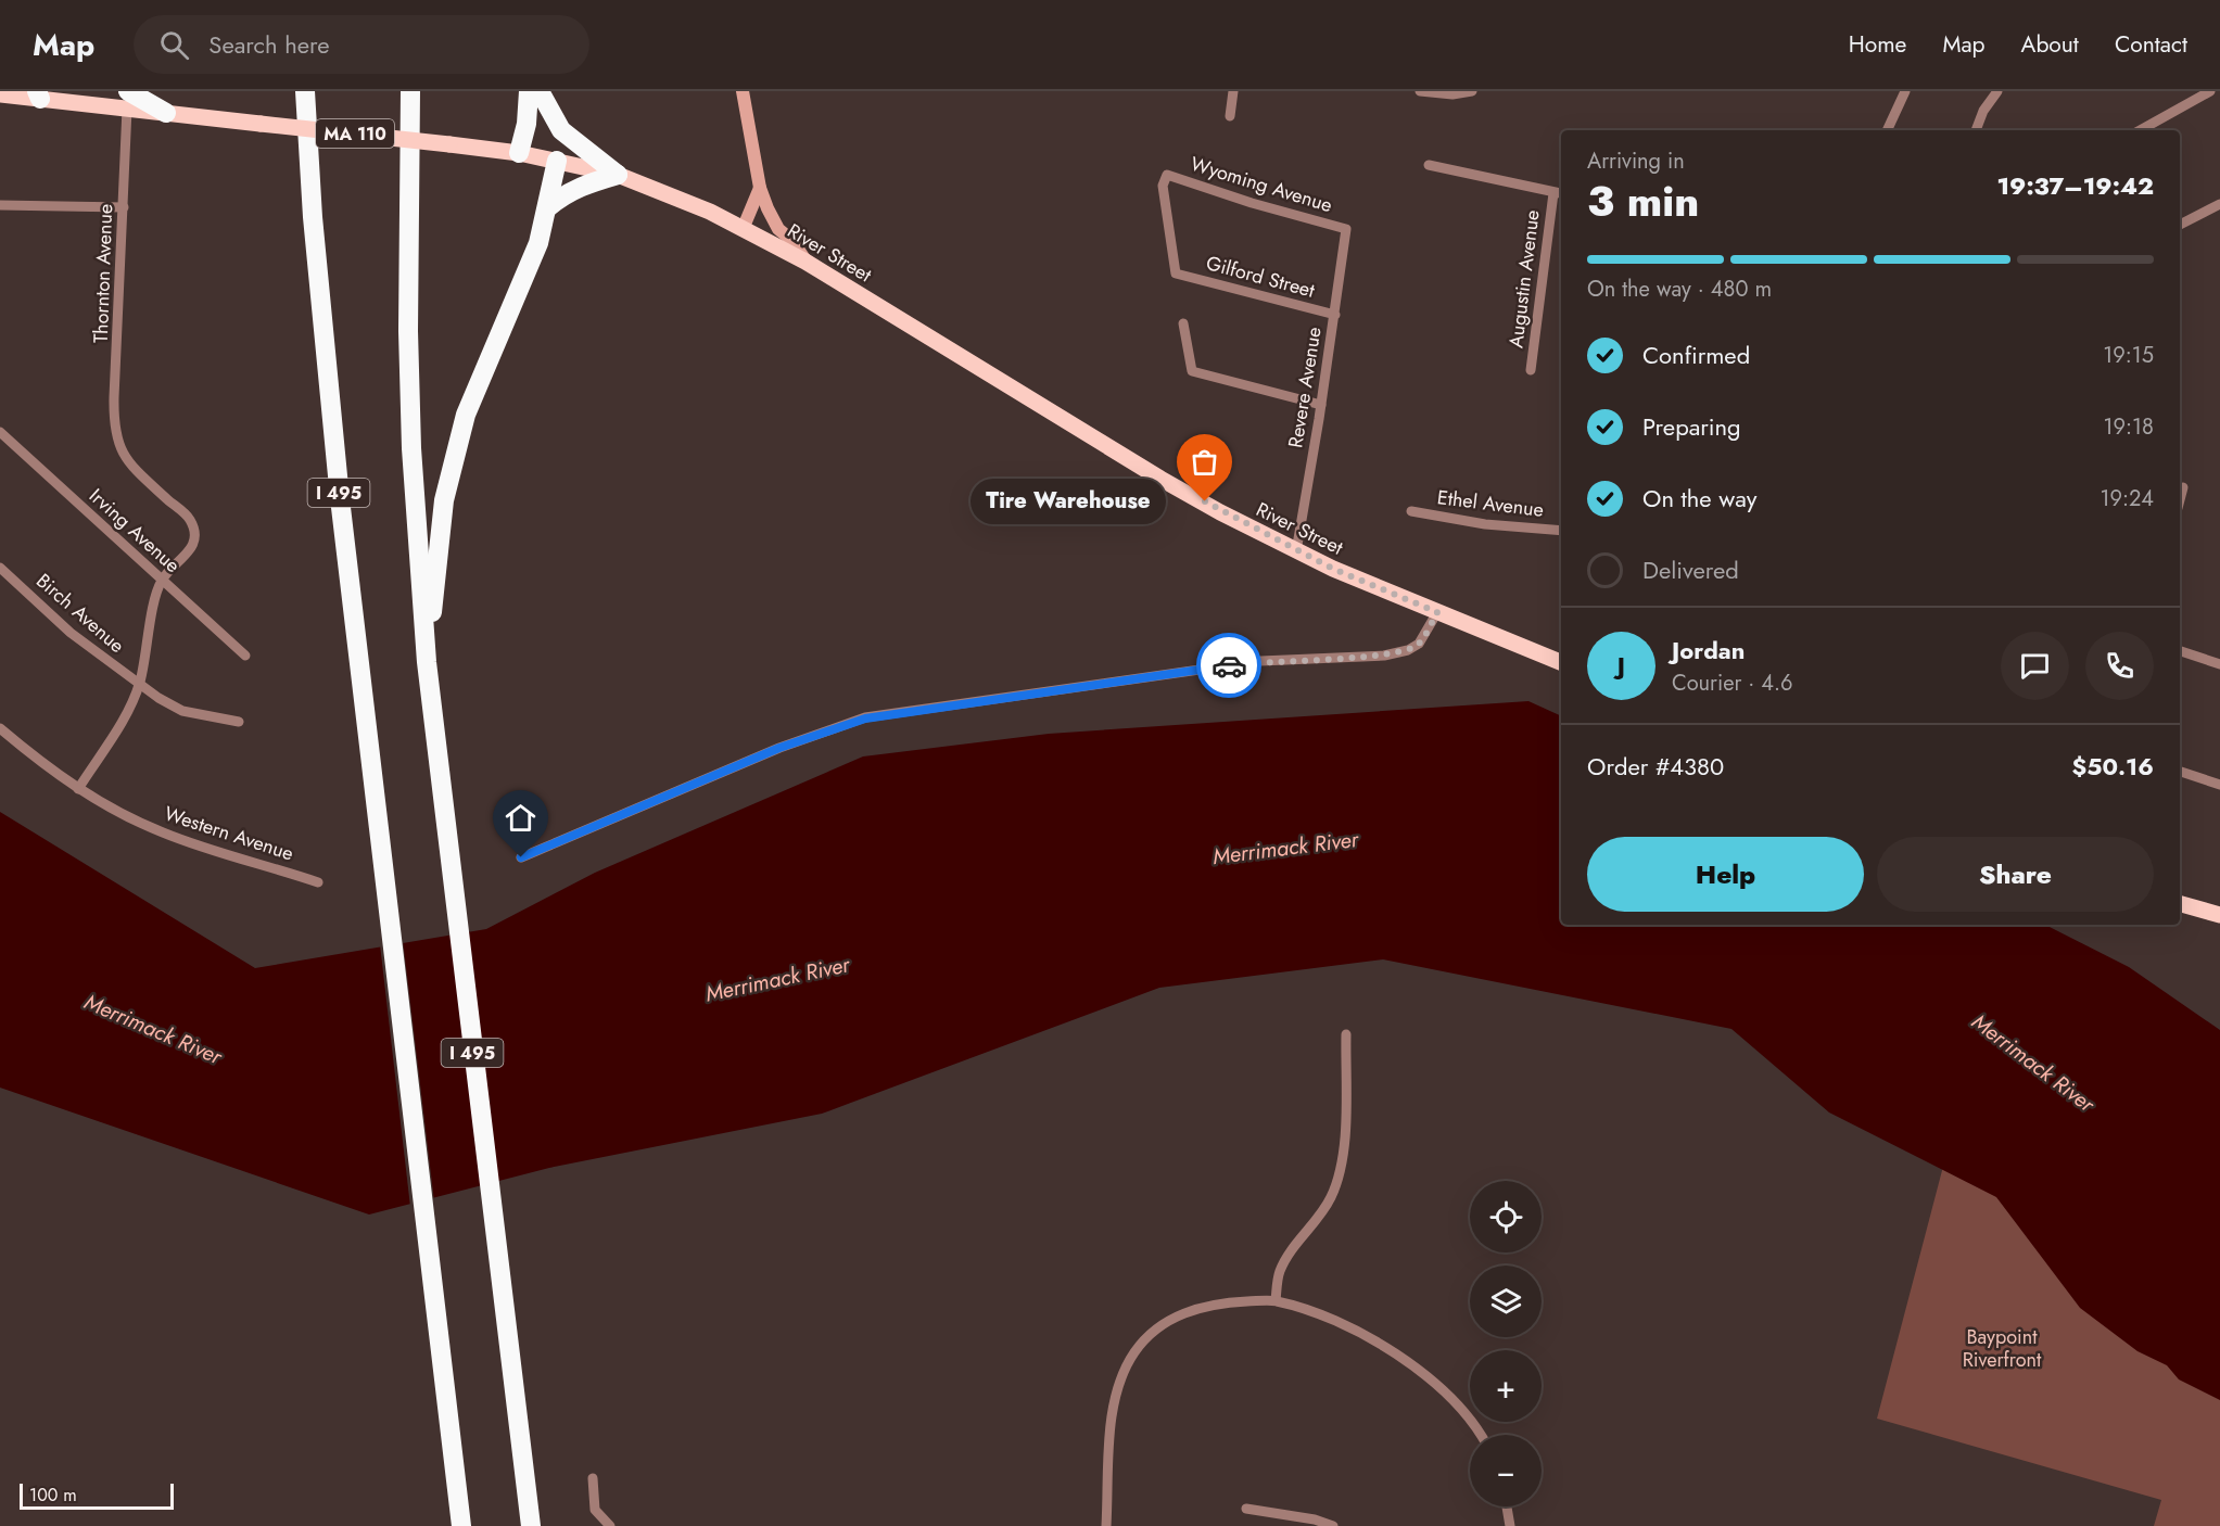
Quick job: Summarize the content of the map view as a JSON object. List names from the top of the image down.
{
  "streets": {
    "highway": ["I 495"],
    "main road": ["MA 110", "River Street"],
    "street": [
      "Wyoming Avenue",
      "Thornton Avenue",
      "Gilford Street",
      "Augustin Avenue",
      "Revere Avenue",
      "Ethel Avenue",
      "Irving Avenue",
      "Birch Avenue",
      "Western Avenue"
    ]
  },
  "crossings": [
    ["Wyoming Avenue", "Gilford Street"],
    ["Wyoming Avenue", "Revere Avenue"],
    ["River Street", "Revere Avenue"],
    ["Thornton Avenue", "Irving Avenue"],
    ["Gilford Street", "Revere Avenue"]
  ],
  "water": ["Merrimack River"],
  "parks": ["Baypoint Riverfront"],
  "places": ["Tire Warehouse"],
  "scale_bar": "100 m",
  "page": {
    "header": "Map",
    "search": "Search here",
    "nav": [
      "Home",
      "Map",
      "About",
      "Contact"
    ],
    "heading": ["3 min", "Arriving in", "19:37–19:42"],
    "panel": [
      "Jordan",
      "Courier · 4.6",
      "Order #4380",
      "$50.16"
    ],
    "bar": "On the way · 480 m",
    "list": [
      ["Confirmed", "19:15"],
      ["Preparing", "19:18"],
      ["On the way", "19:24"],
      "Delivered"
    ],
    "bubble": "Tire Warehouse",
    "round": "J",
    "buttons": ["Help", "Share"],
    "map_buttons": ["+", "−"],
    "scale": "100 m"
  }
}
